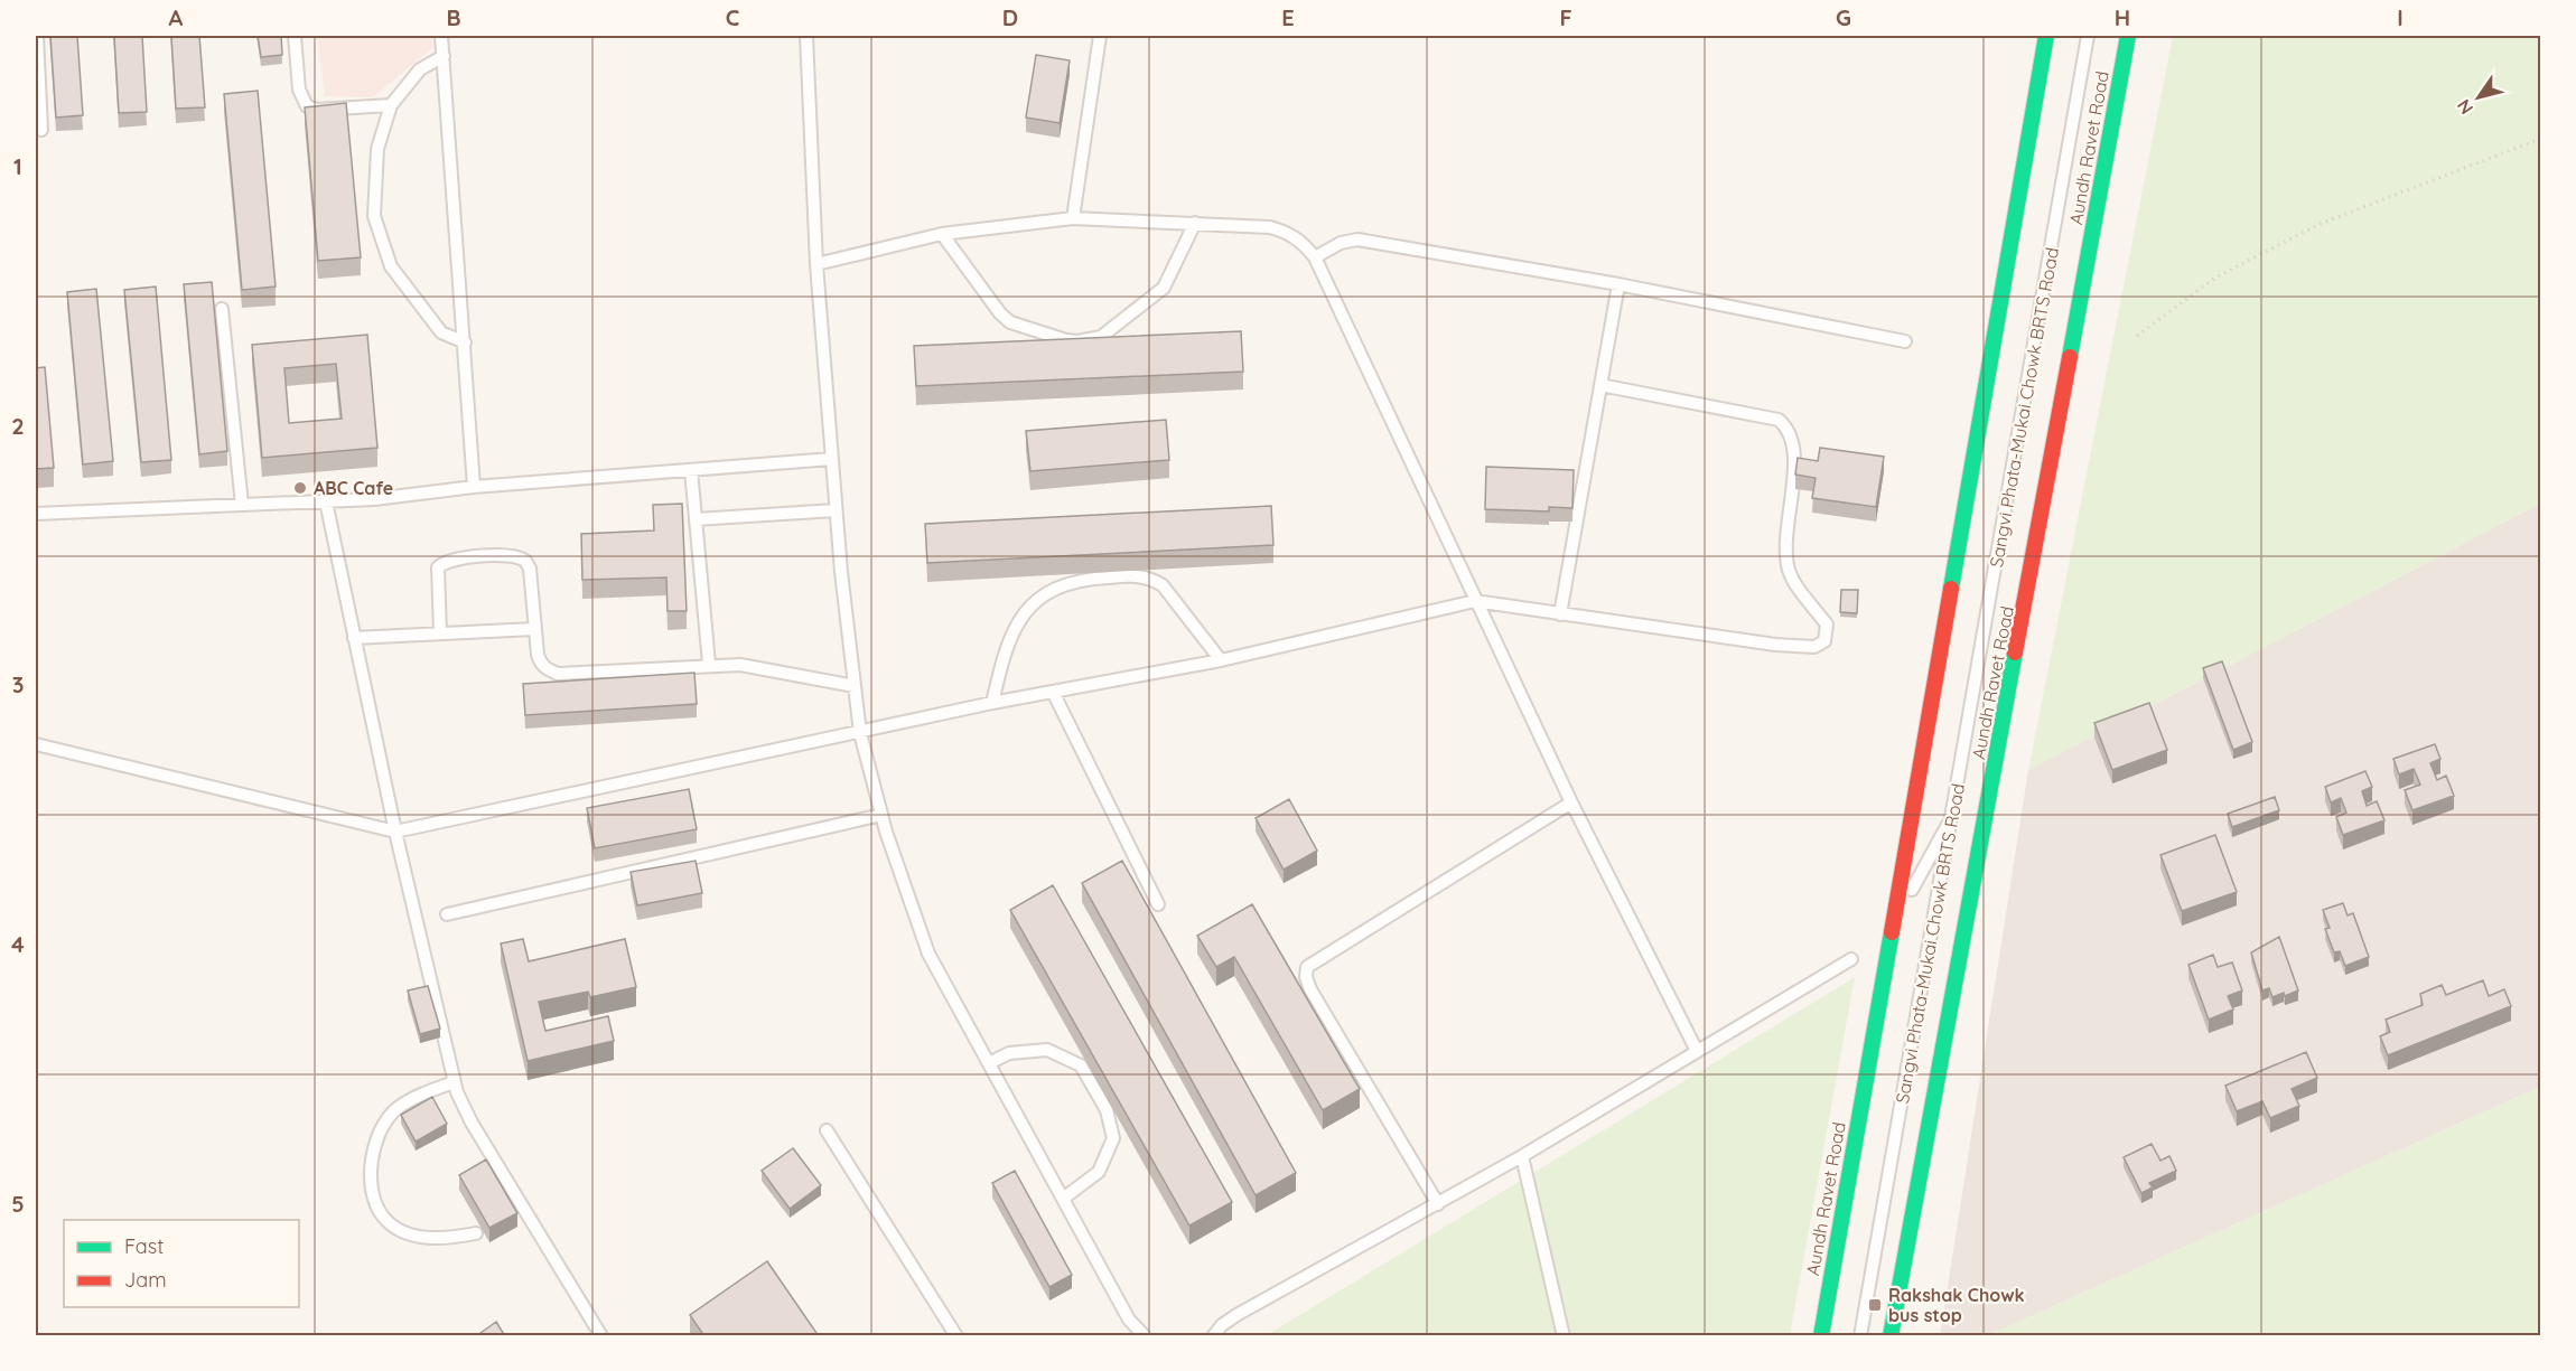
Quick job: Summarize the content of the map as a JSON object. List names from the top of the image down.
{
  "streets": {
    "main road": ["Aundh Ravet Road"],
    "lane": ["Sangvi Phata-Mukai Chowk BRTS Road"]
  },
  "places": {
    "other": ["ABC Cafe"],
    "transit": ["Rakshak Chowk bus stop"]
  },
  "legend": ["Fast", "Jam"],
  "north": "bottom left",
  "grid": {
    "columns": [
      "A",
      "B",
      "C",
      "D",
      "E",
      "F",
      "G",
      "H",
      "I"
    ],
    "rows": [
      "1",
      "2",
      "3",
      "4",
      "5"
    ]
  }
}
